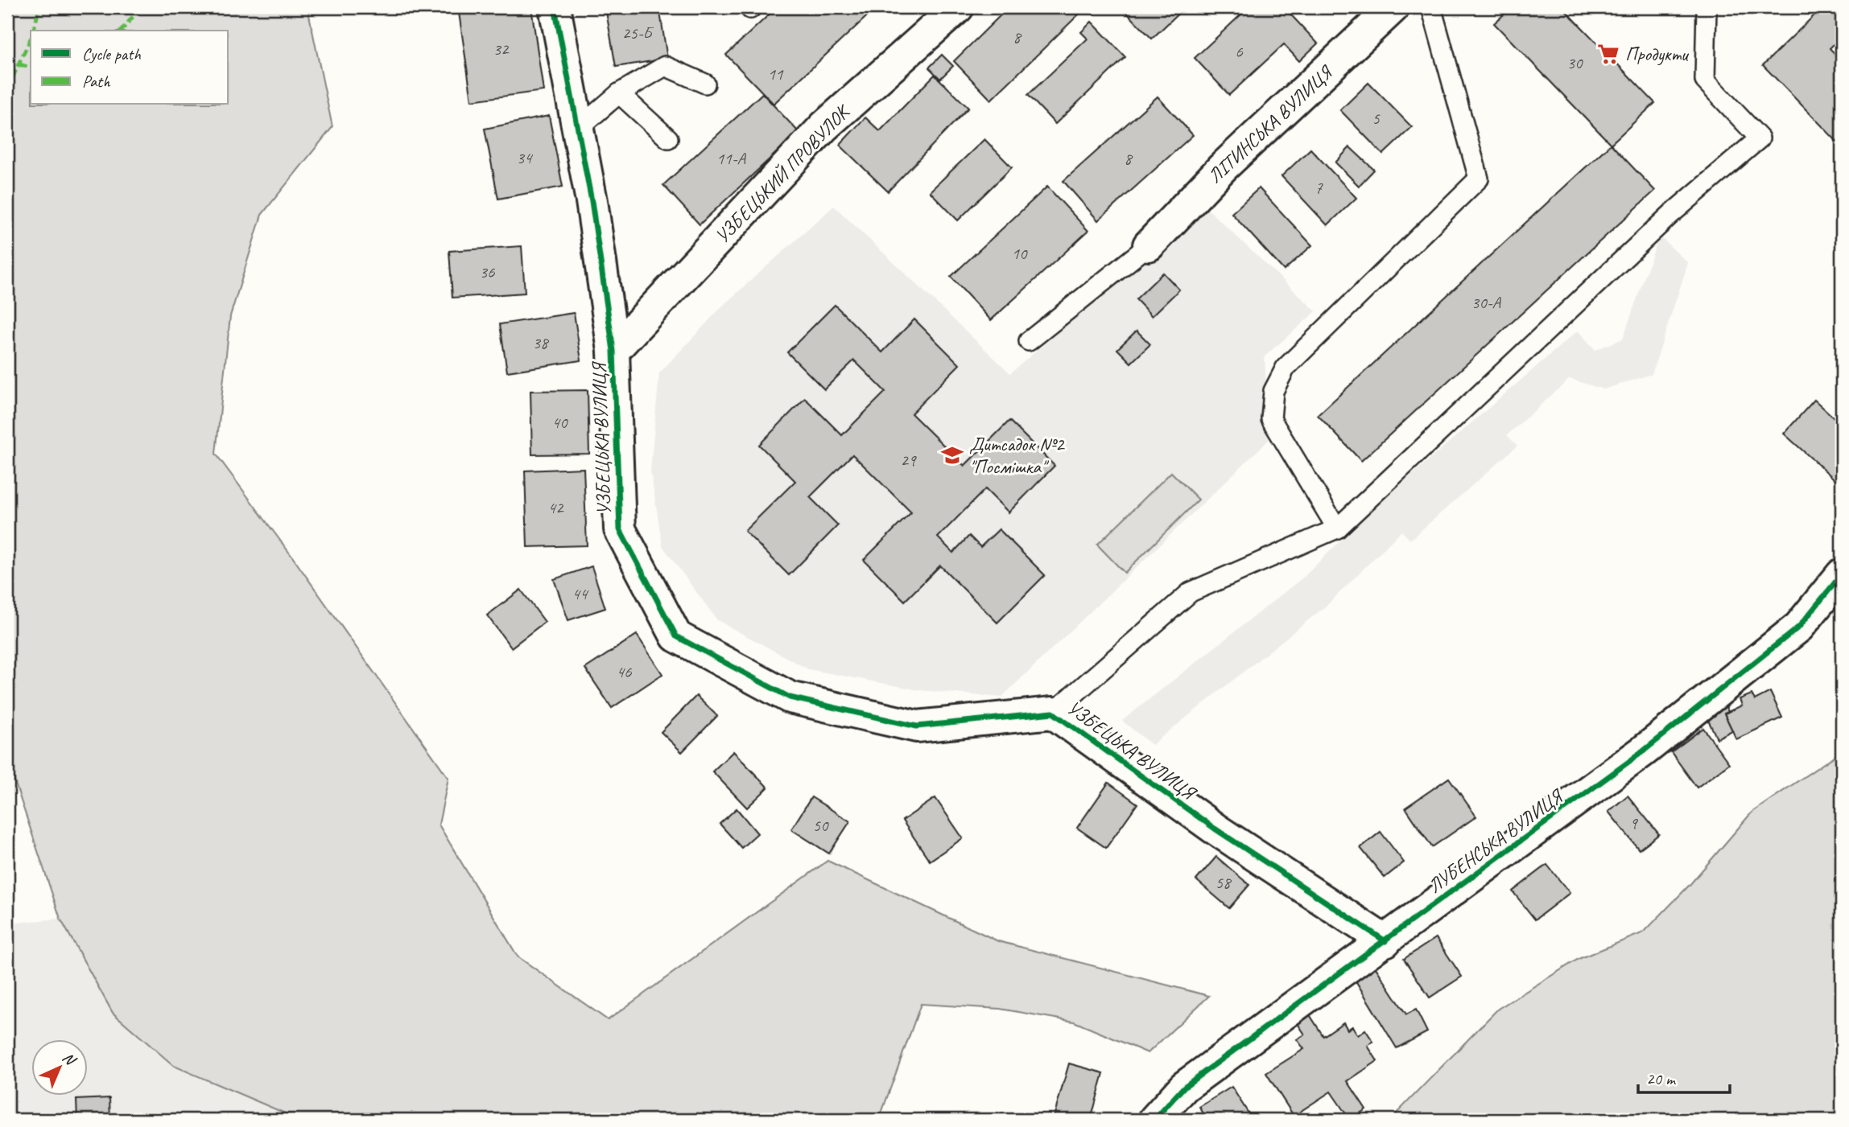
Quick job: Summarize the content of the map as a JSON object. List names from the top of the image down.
{
  "streets": {
    "street": [
      "ЛІТИНСЬКА ВУЛИЦЯ",
      "УЗБЕЦЬКИЙ ПРОВУЛОК",
      "УЗБЕЦЬКА ВУЛИЦЯ",
      "ЛУБЕНСЬКА ВУЛИЦЯ"
    ]
  },
  "crossings": [
    ["УЗБЕЦЬКИЙ ПРОВУЛОК", "УЗБЕЦЬКА ВУЛИЦЯ"],
    ["УЗБЕЦЬКА ВУЛИЦЯ", "ЛУБЕНСЬКА ВУЛИЦЯ"]
  ],
  "places": {
    "supermarket": ["Продукти"],
    "school or university": ["Дитсадок №2 \"Посмішка\""]
  },
  "house_numbers": [
    "25-Б",
    "8",
    "32",
    "6",
    "30",
    "11",
    "5",
    "34",
    "11-А",
    "8",
    "7",
    "10",
    "36",
    "30-А",
    "38",
    "40",
    "29",
    "42",
    "44",
    "46",
    "9",
    "50",
    "58"
  ],
  "legend": ["Cycle path", "Path"],
  "scale_bar": "20 m",
  "north": "top right"
}
